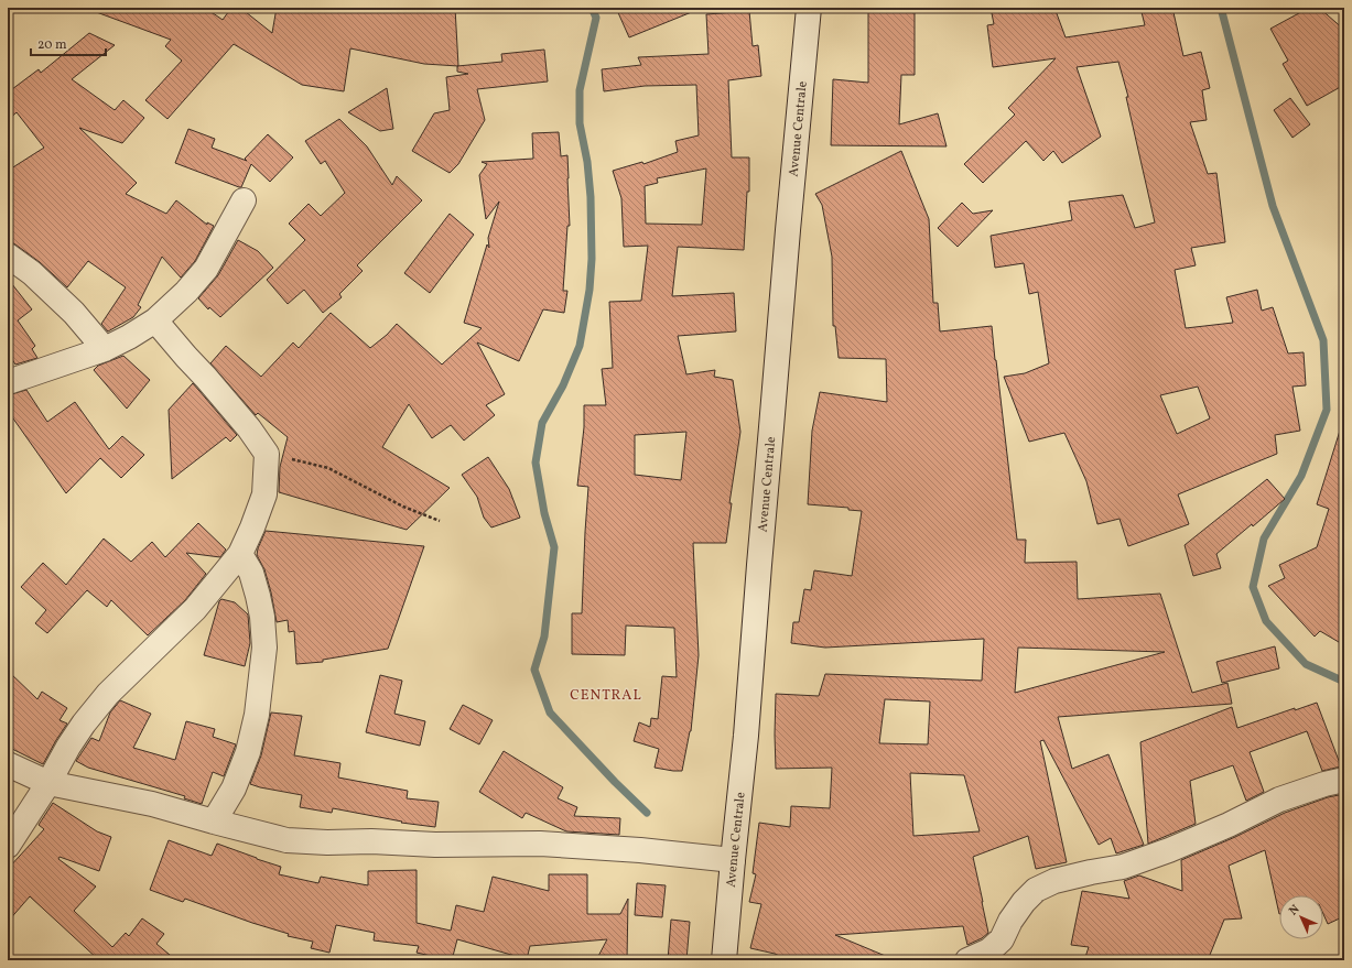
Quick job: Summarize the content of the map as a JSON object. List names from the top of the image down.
{
  "streets": {
    "street": ["Avenue Centrale"]
  },
  "districts": ["CENTRAL"],
  "scale_bar": "20 m",
  "north": "top left"
}
